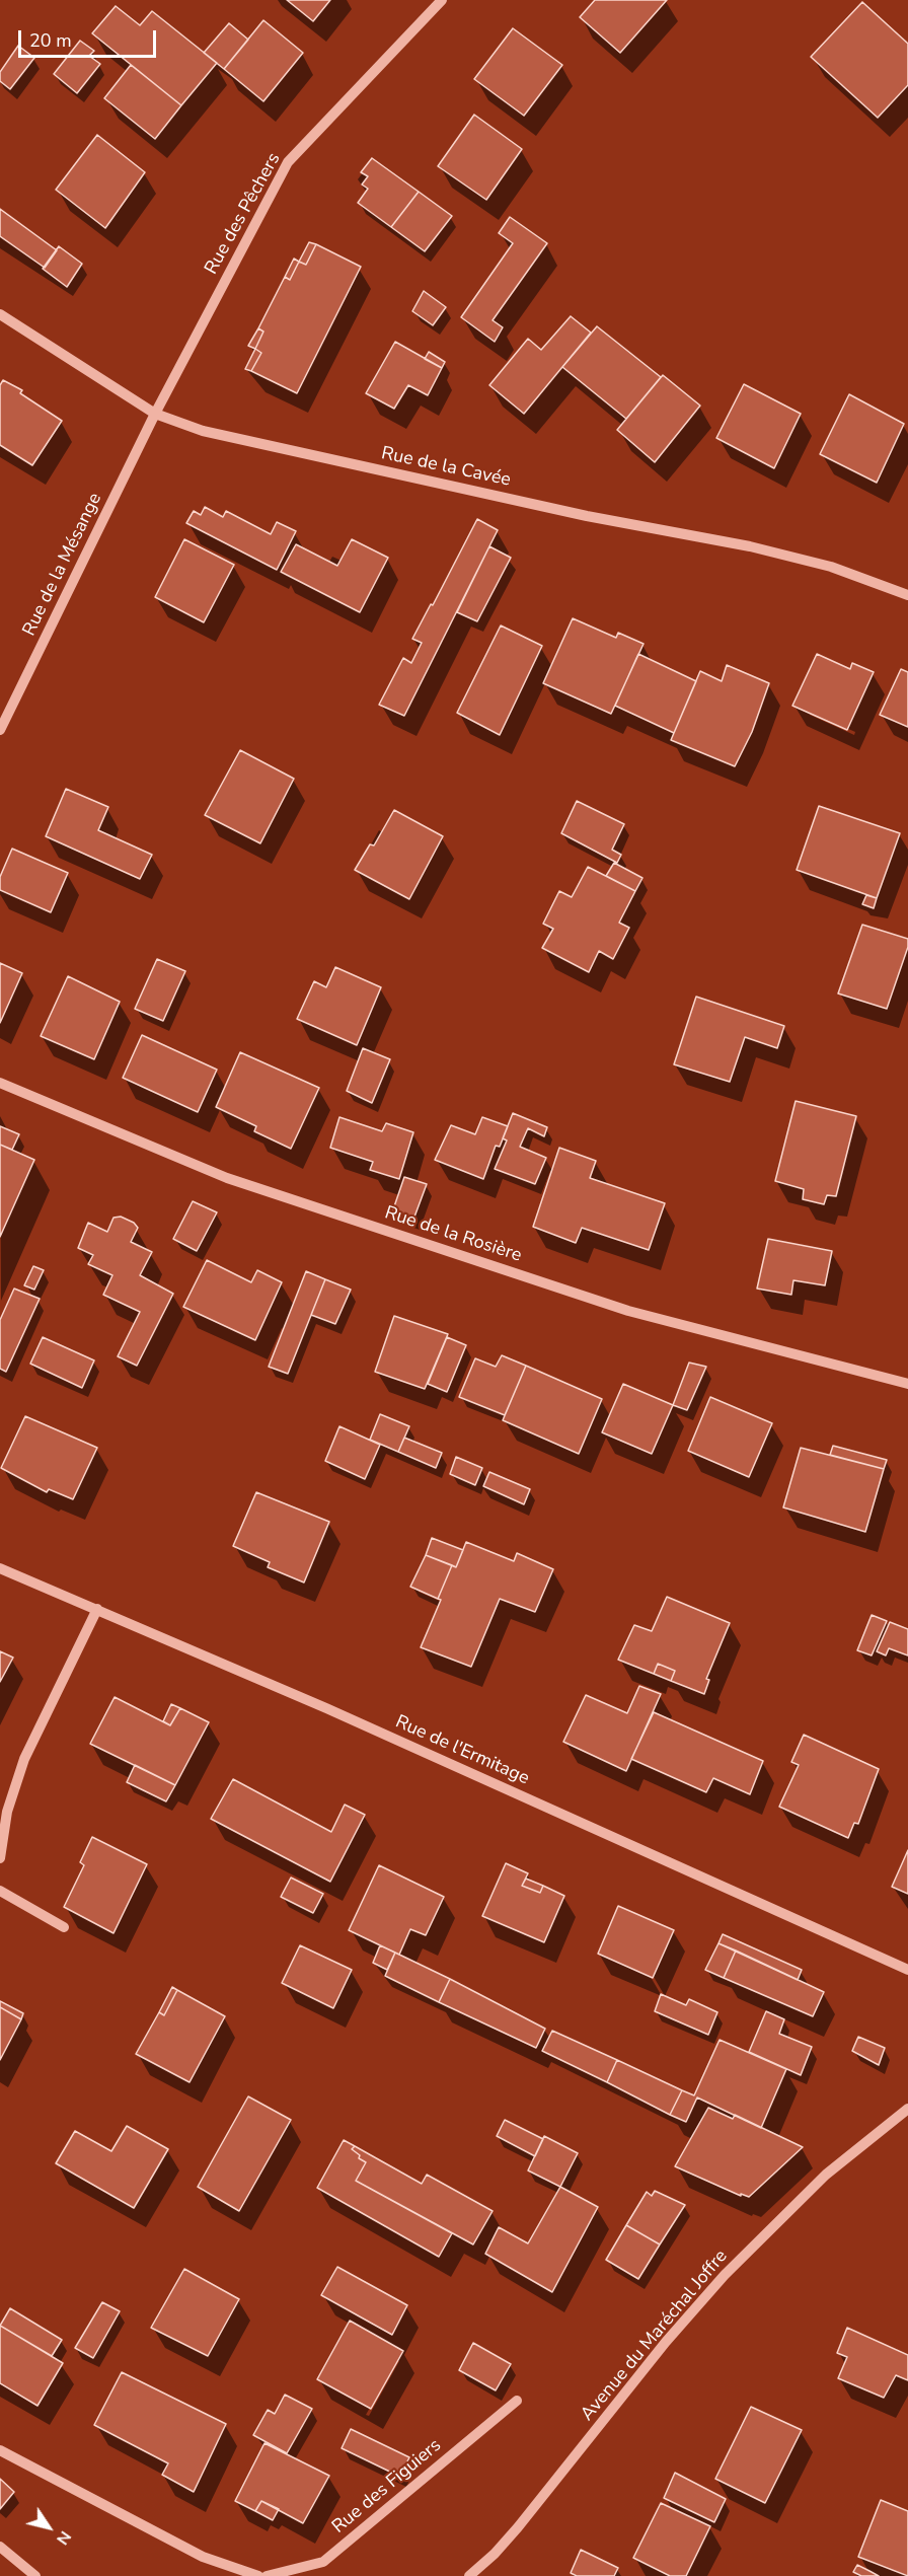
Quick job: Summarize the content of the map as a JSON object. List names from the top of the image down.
{
  "streets": {
    "street": [
      "Rue des Pêchers",
      "Rue de la Cavée",
      "Rue de la Mésange",
      "Rue de la Rosière",
      "Rue de l'Ermitage",
      "Avenue du Maréchal Joffre",
      "Rue des Figuiers"
    ]
  },
  "crossings": [
    ["Rue des Pêchers", "Rue de la Cavée"],
    ["Rue des Pêchers", "Rue de la Mésange"],
    ["Rue de la Cavée", "Rue de la Mésange"]
  ],
  "scale_bar": "20 m",
  "north": "bottom right"
}
